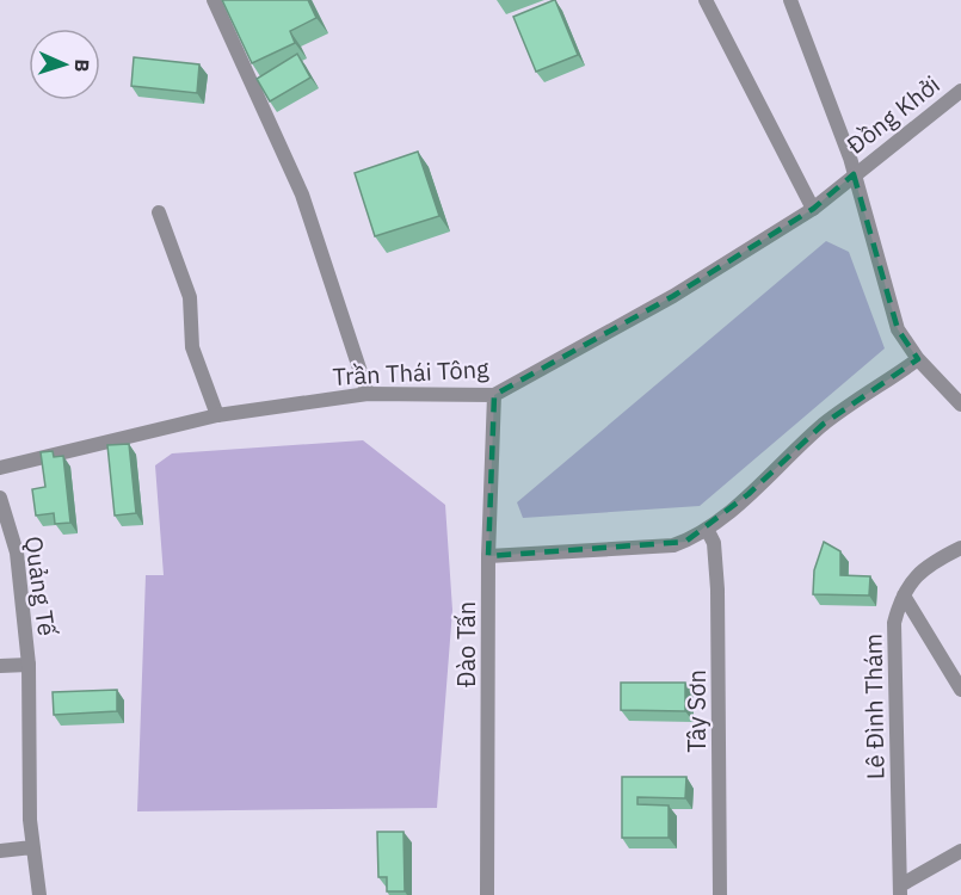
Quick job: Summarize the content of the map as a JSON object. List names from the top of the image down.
{
  "streets": {
    "street": [
      "Đồng Khởi",
      "Trần Thái Tông",
      "Quảng Tế",
      "Đào Tấn",
      "Lê Đình Thám",
      "Tây Sơn"
    ]
  },
  "crossings": [
    ["Đồng Khởi", "Trần Thái Tông"],
    ["Trần Thái Tông", "Đào Tấn"]
  ],
  "north": "right"
}
